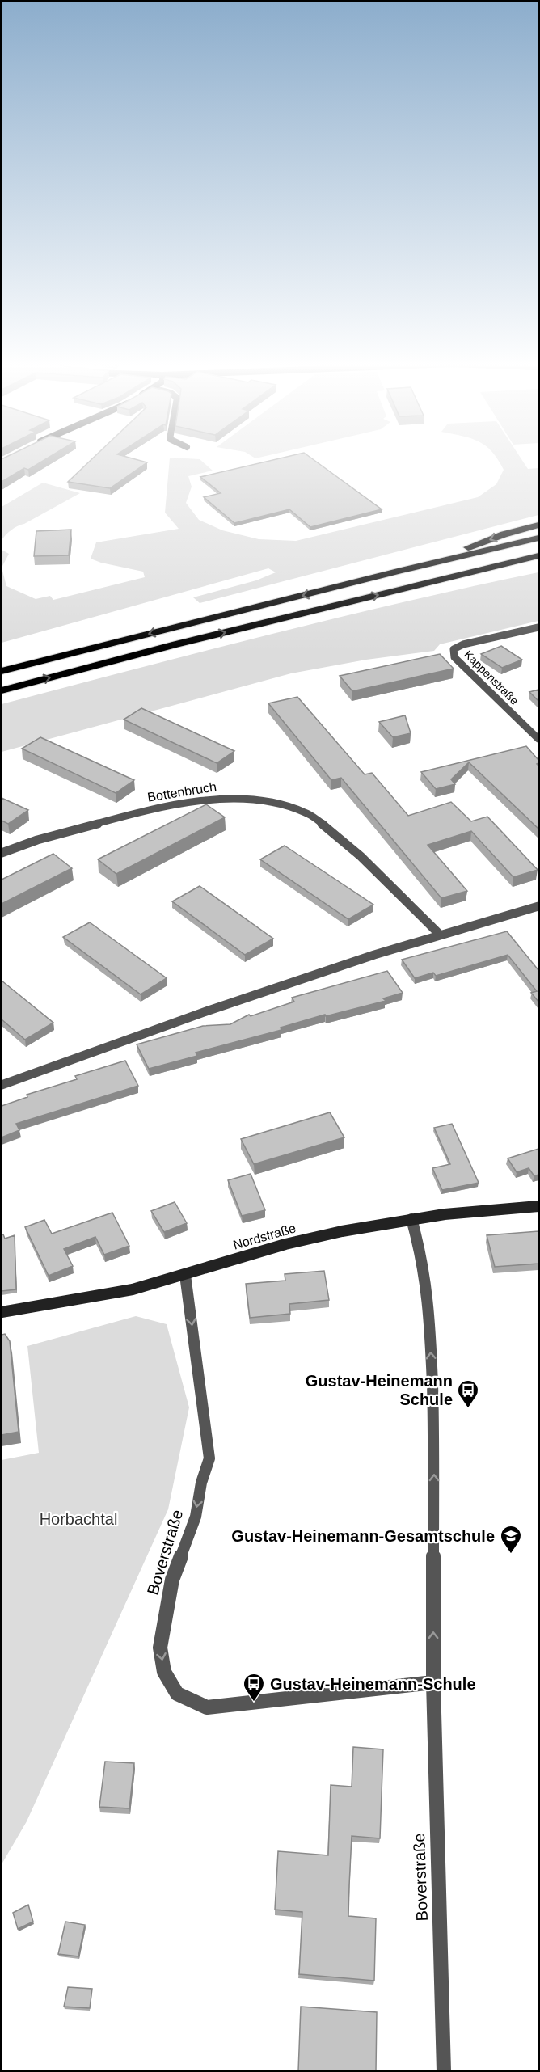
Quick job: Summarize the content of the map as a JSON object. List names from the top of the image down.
{
  "streets": {
    "street": [
      "Kappenstraße",
      "Bottenbruch",
      "Nordstraße",
      "Boverstraße"
    ]
  },
  "crossings": [
    ["Nordstraße", "Boverstraße"]
  ],
  "parks": ["Horbachtal"],
  "places": {
    "bus stop": ["Gustav-Heinemann Schule", "Gustav-Heinemann-Schule"],
    "school or university": ["Gustav-Heinemann-Gesamtschule"]
  }
}
